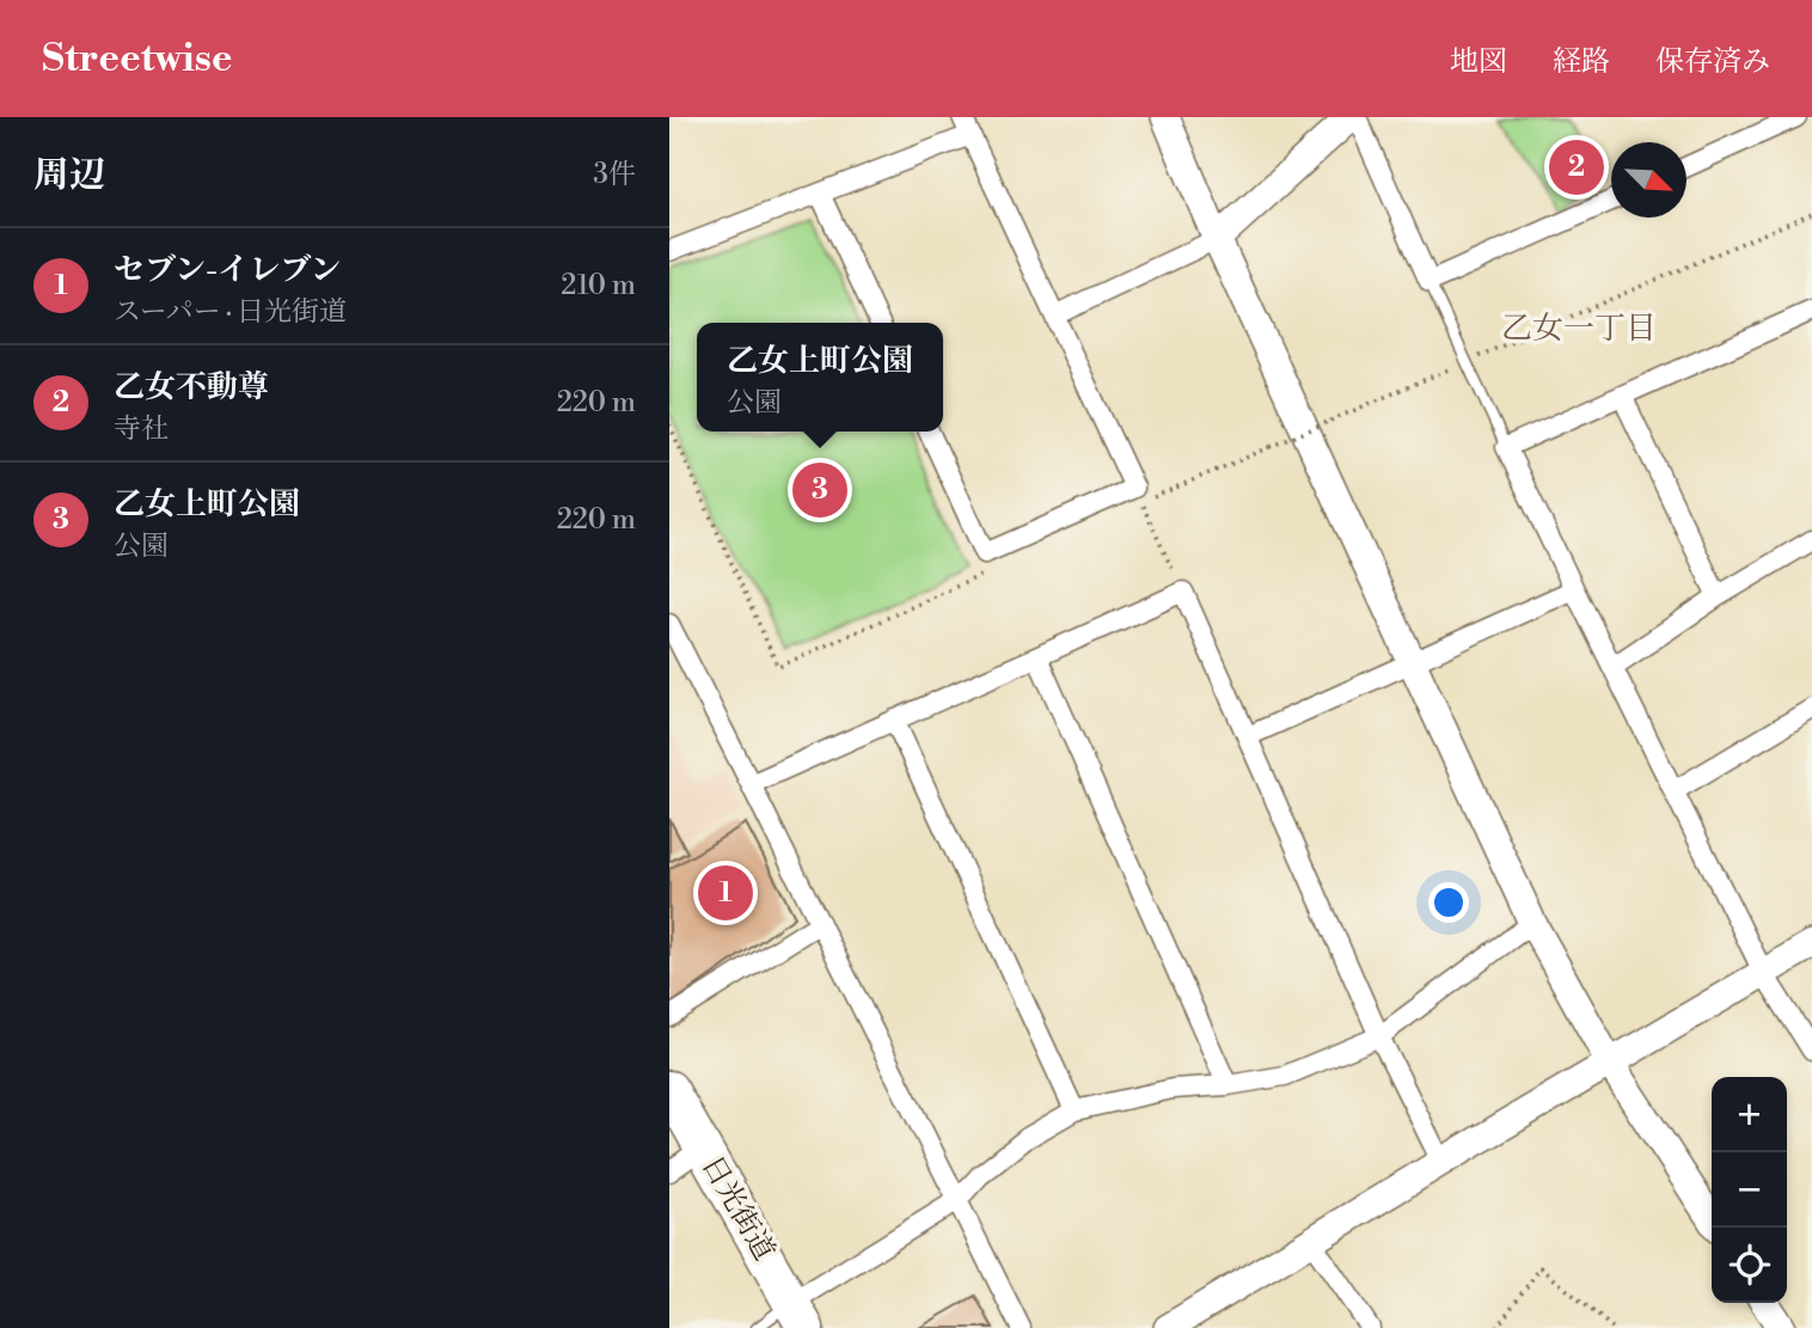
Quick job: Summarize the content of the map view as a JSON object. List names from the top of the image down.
{
  "streets": {
    "highway": ["日光街道"]
  },
  "districts": ["乙女一丁目"],
  "north": "bottom right",
  "page": {
    "header": "Streetwise",
    "nav": ["地図", "経路", "保存済み"],
    "heading": ["周辺", "3件"],
    "pins": ["2", "3", "1"],
    "list": [
      {
        "mark": "1",
        "name": "セブン-イレブン",
        "note": "スーパー · 日光街道",
        "value": "210 m"
      },
      {
        "mark": "2",
        "name": "乙女不動尊",
        "note": "寺社",
        "value": "220 m"
      },
      {
        "mark": "3",
        "name": "乙女上町公園",
        "note": "公園",
        "value": "220 m"
      }
    ],
    "popup": ["乙女上町公園", "公園"],
    "map_buttons": ["+", "−"]
  }
}
